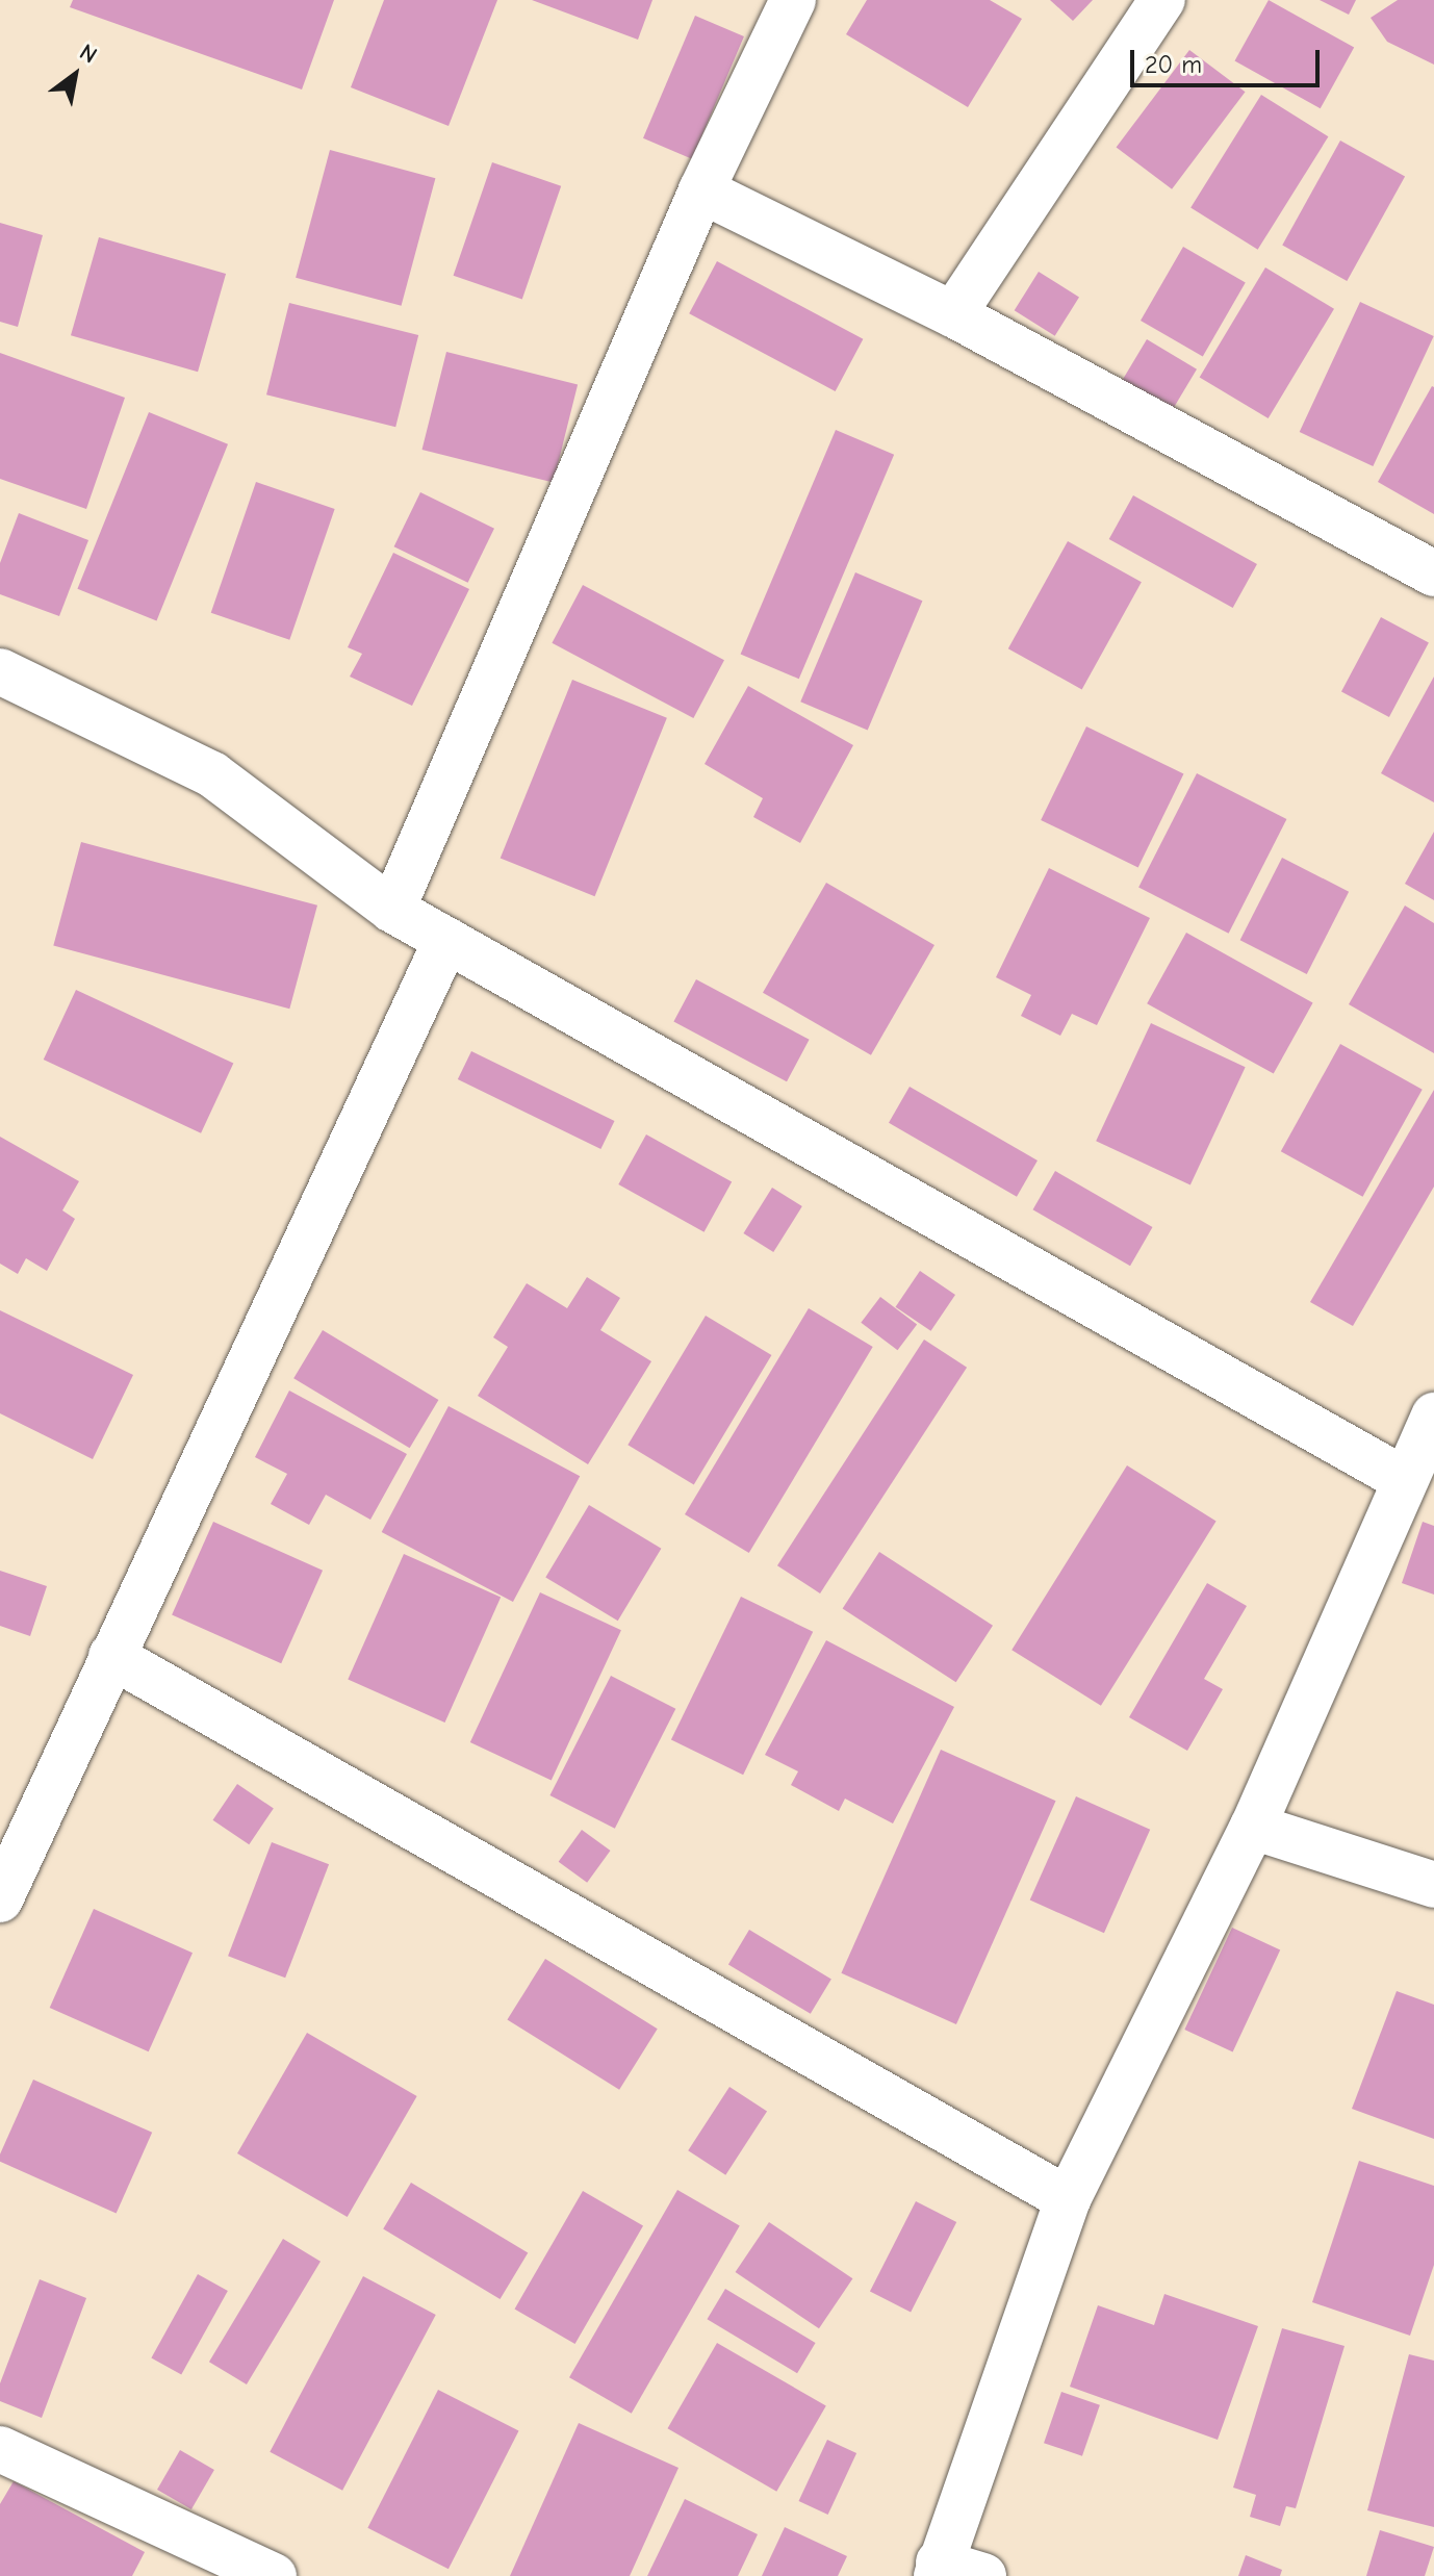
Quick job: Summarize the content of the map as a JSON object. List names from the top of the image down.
{
  "scale_bar": "20 m",
  "north": "top right"
}
